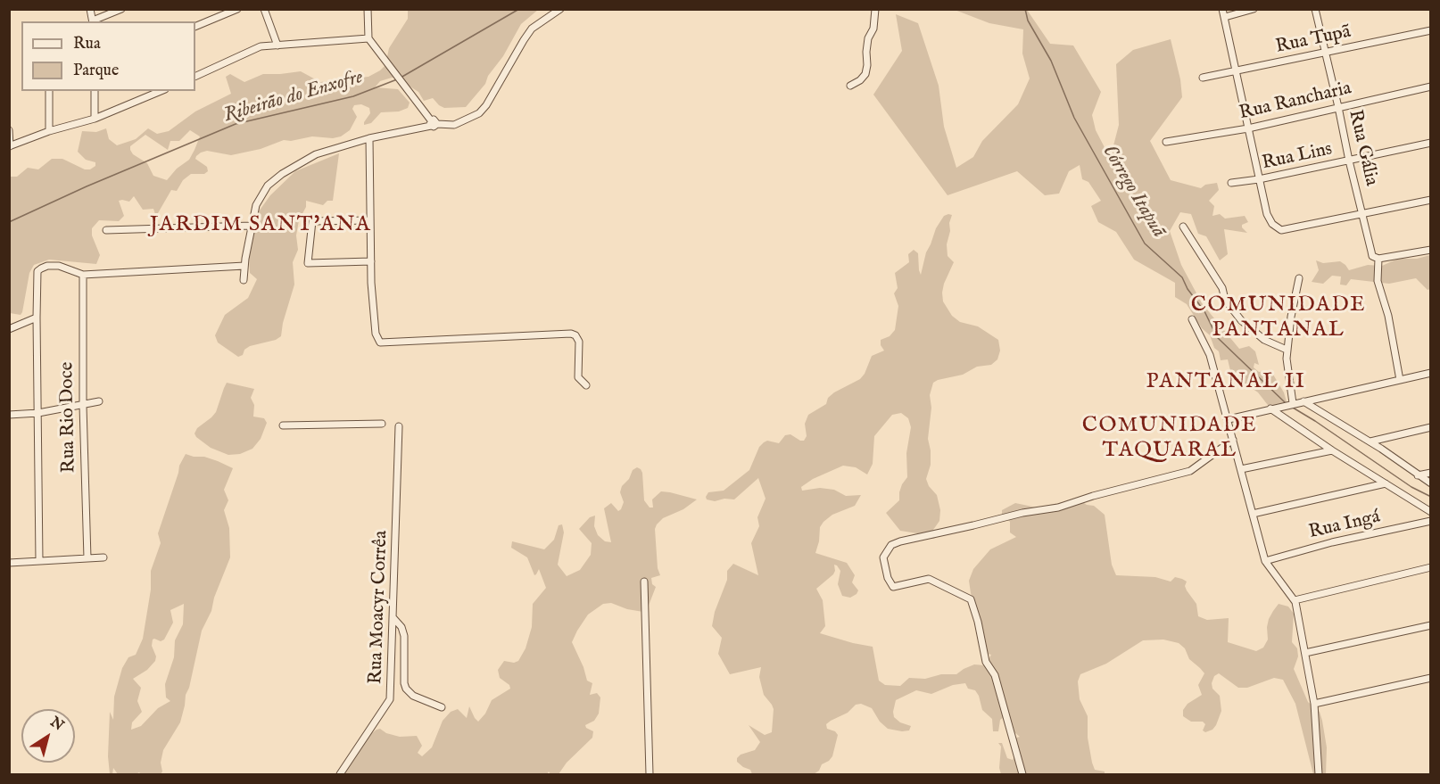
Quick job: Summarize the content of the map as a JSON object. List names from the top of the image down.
{
  "streets": {
    "street": [
      "Rua Tupã",
      "Rua Rancharia",
      "Rua Gália",
      "Rua Lins",
      "Rua Rio Doce",
      "Rua Ingá",
      "Rua Moacyr Corrêa"
    ]
  },
  "crossings": [
    ["Rua Tupã", "Rua Gália"],
    ["Rua Rancharia", "Rua Gália"],
    ["Rua Gália", "Rua Lins"]
  ],
  "districts": [
    "JARDIM SANT'ANA",
    "COMUNIDADE PANTANAL",
    "PANTANAL II",
    "COMUNIDADE TAQUARAL"
  ],
  "water": ["Ribeirão do Enxofre", "Córrego Itapuã"],
  "legend": ["Rua", "Parque"],
  "north": "top right"
}
